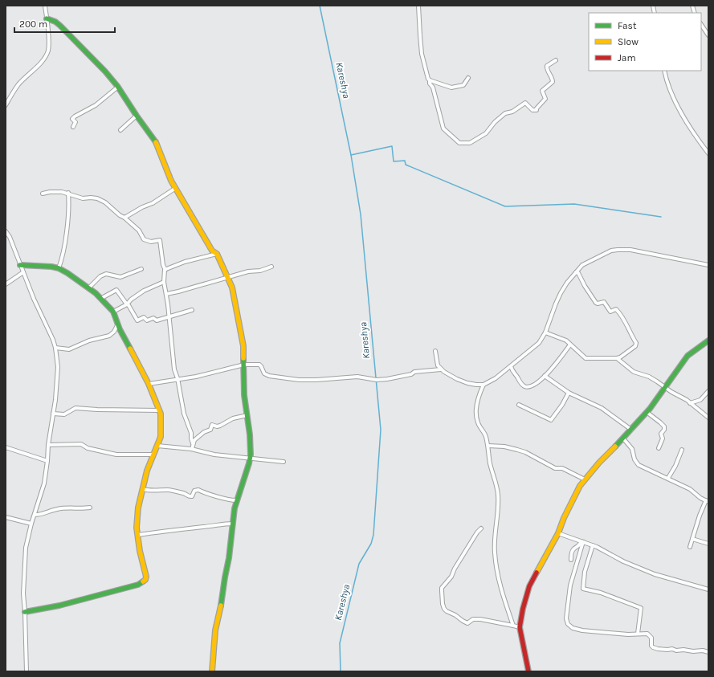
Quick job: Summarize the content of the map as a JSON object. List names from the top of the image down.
{
  "water": ["Kareshya"],
  "legend": ["Fast", "Slow", "Jam"],
  "scale_bar": "200 m"
}
